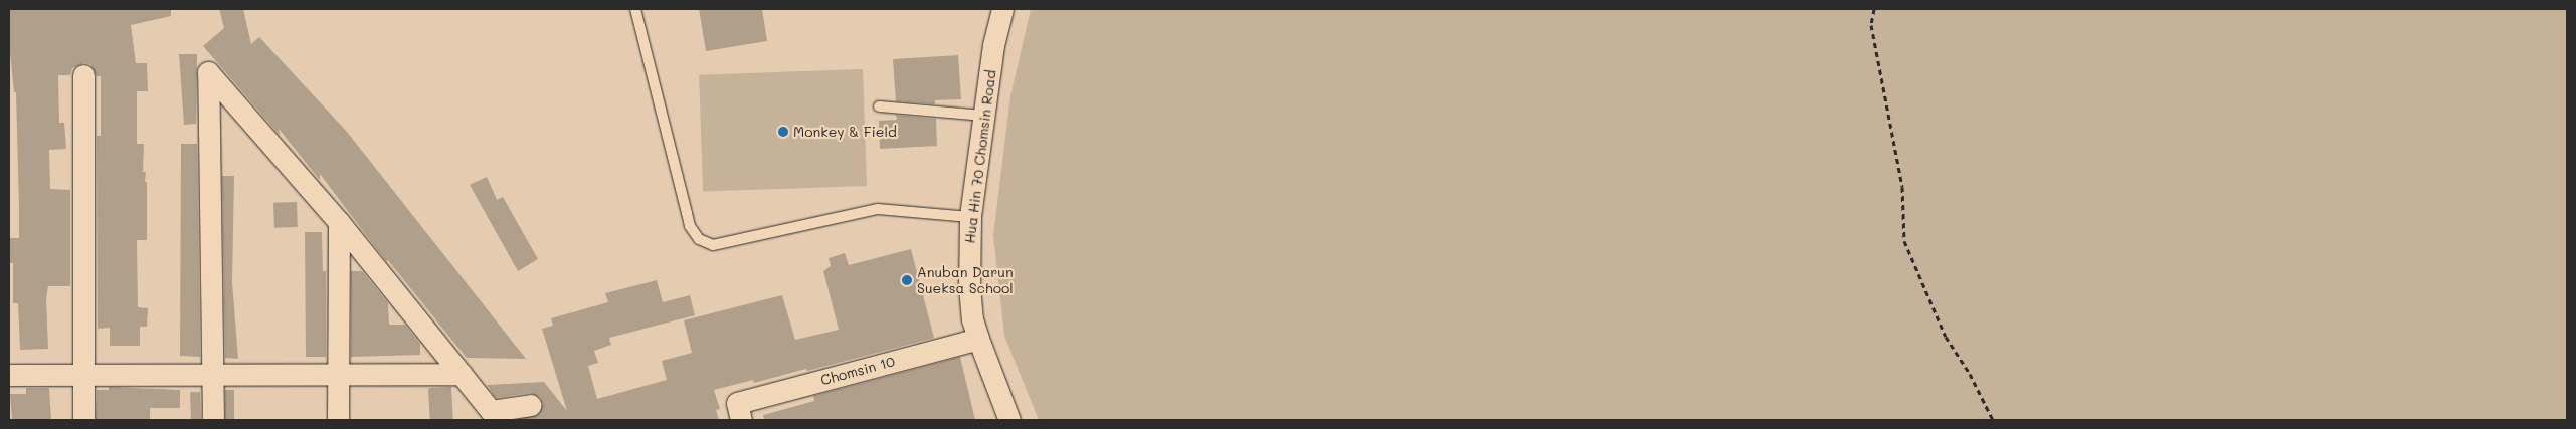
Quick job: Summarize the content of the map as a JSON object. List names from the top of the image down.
{
  "streets": {
    "street": ["Hua Hin 70 Chomsin Road", "Chomsin 10"]
  },
  "crossings": [
    ["Hua Hin 70 Chomsin Road", "Chomsin 10"]
  ],
  "places": ["Monkey & Field", "Anuban Darun Sueksa School"]
}
